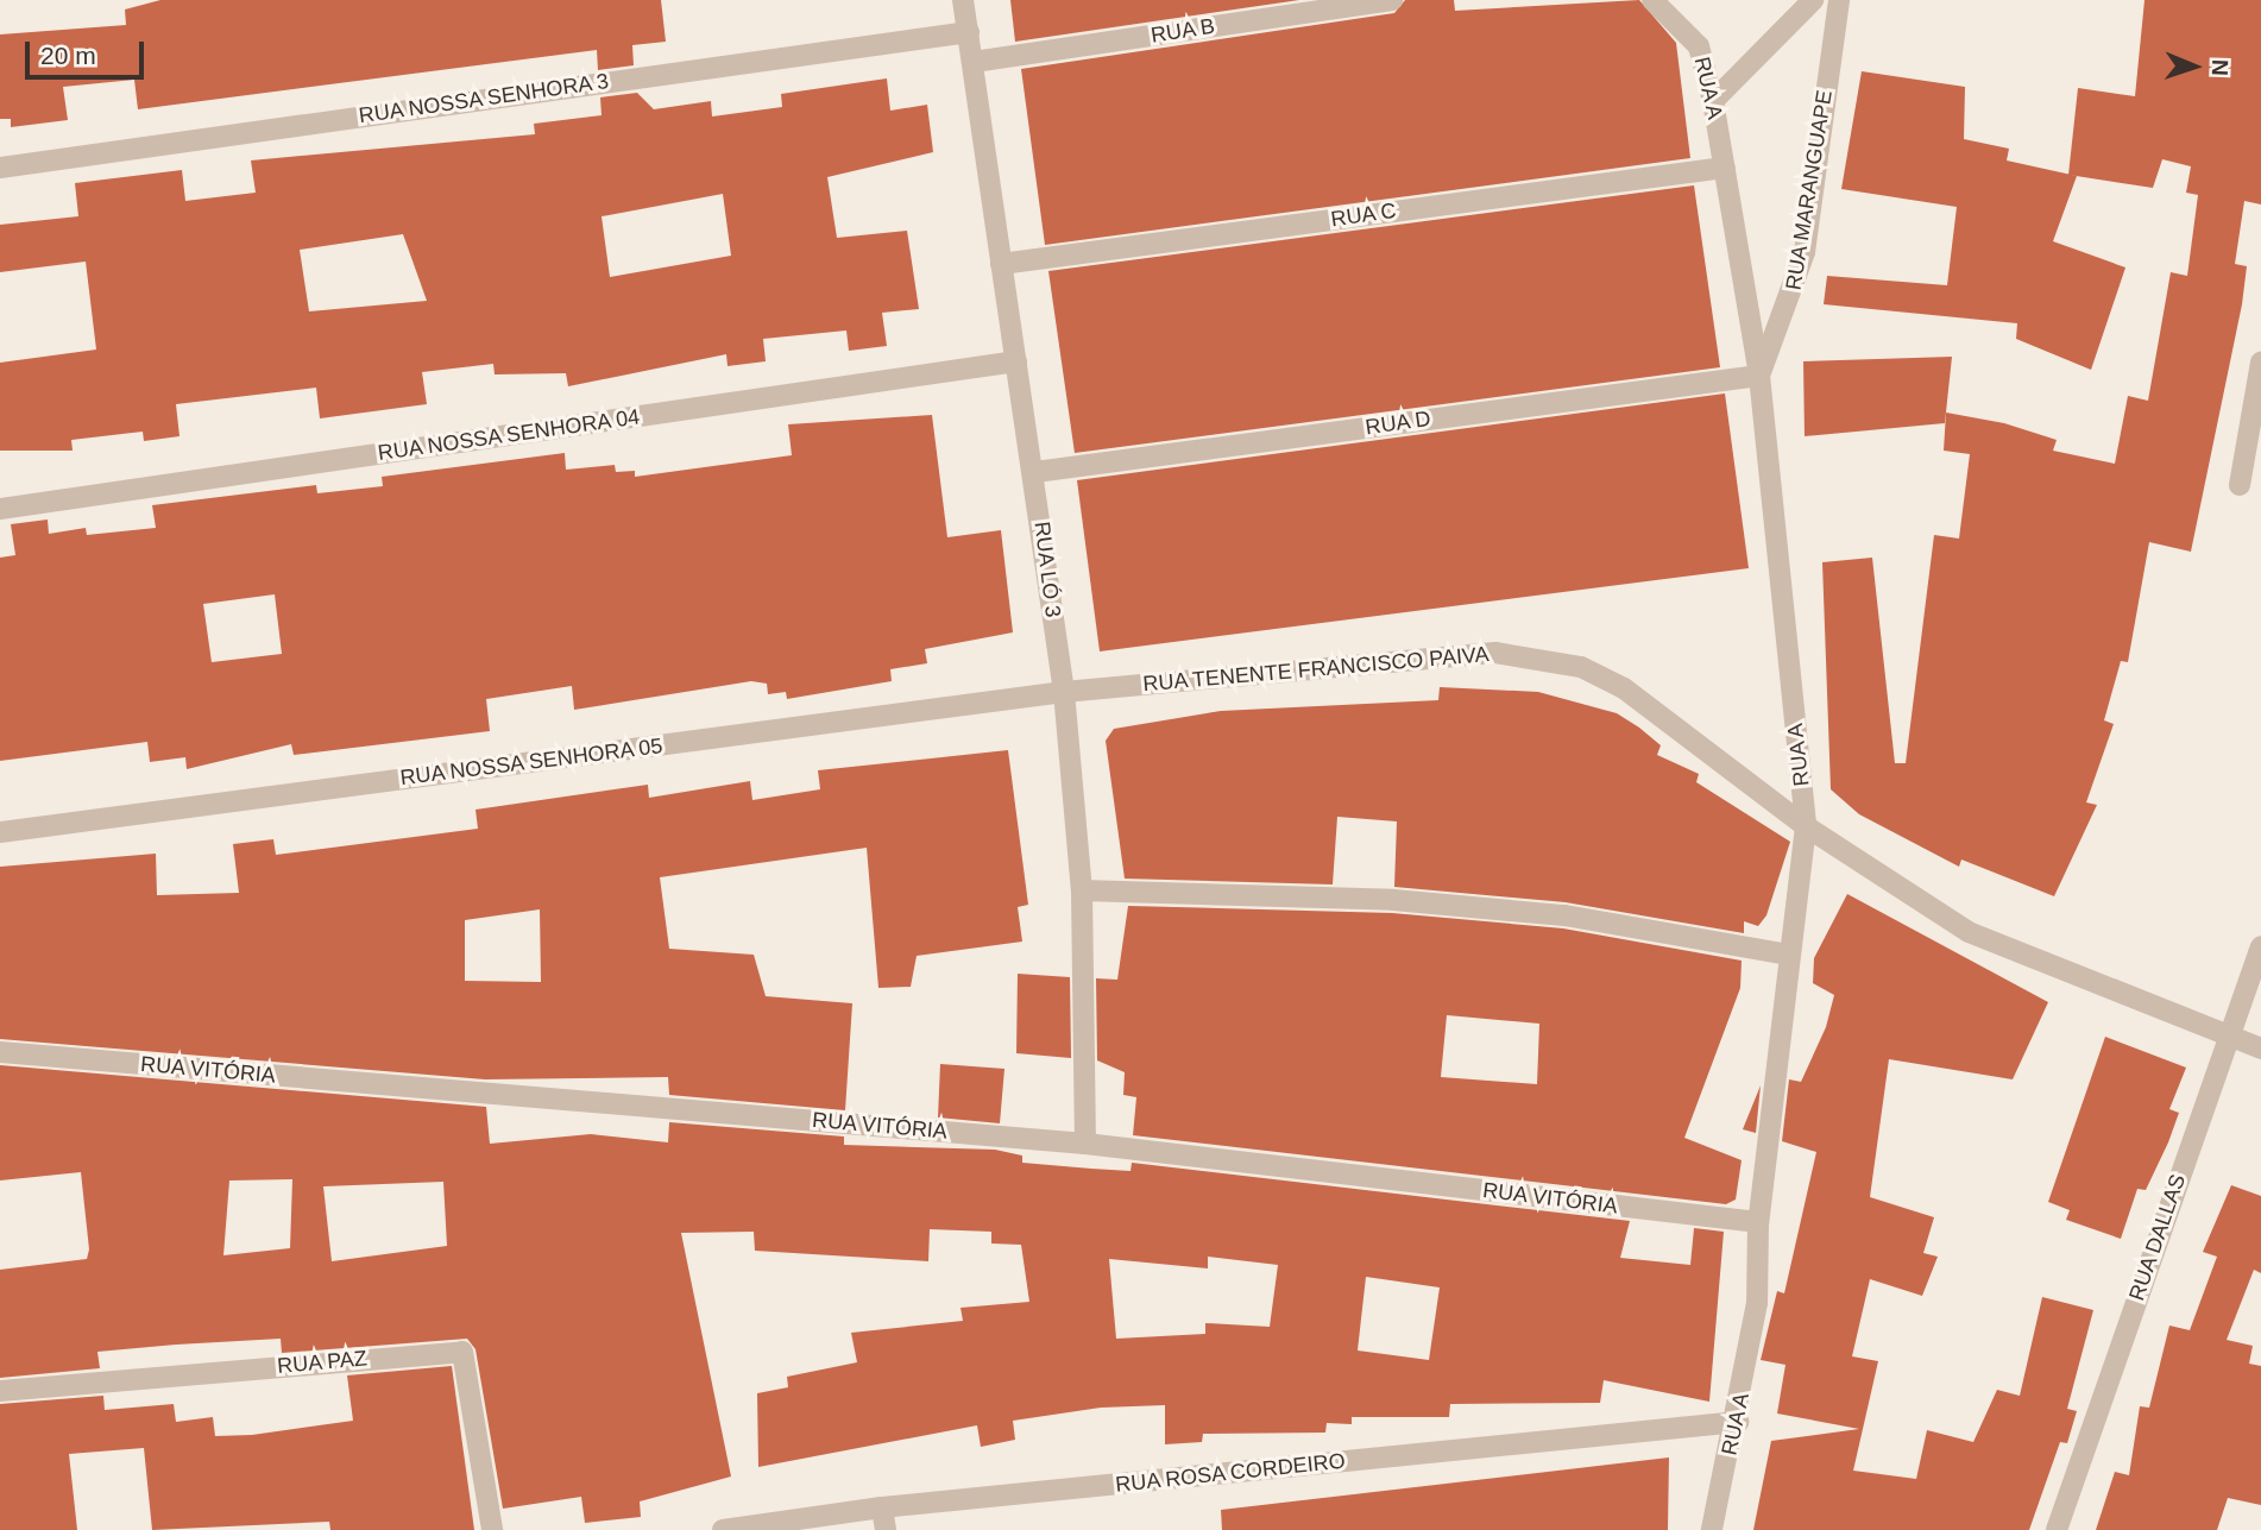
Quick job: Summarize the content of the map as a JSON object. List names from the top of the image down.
{
  "streets": {
    "street": [
      "RUA B",
      "RUA A",
      "RUA NOSSA SENHORA 3",
      "RUA MARANGUAPE",
      "RUA C",
      "RUA D",
      "RUA NOSSA SENHORA 04",
      "RUA LÓ 3",
      "RUA TENENTE FRANCISCO PAIVA",
      "RUA NOSSA SENHORA 05",
      "RUA VITÓRIA",
      "RUA DALLAS",
      "RUA PAZ",
      "RUA ROSA CORDEIRO"
    ]
  },
  "crossings": [
    ["RUA B", "RUA LÓ 3"],
    ["RUA A", "RUA MARANGUAPE"],
    ["RUA A", "RUA C"],
    ["RUA A", "RUA D"],
    ["RUA A", "RUA TENENTE FRANCISCO PAIVA"],
    ["RUA A", "RUA VITÓRIA"],
    ["RUA A", "RUA ROSA CORDEIRO"],
    ["RUA NOSSA SENHORA 3", "RUA LÓ 3"],
    ["RUA MARANGUAPE", "RUA D"],
    ["RUA C", "RUA LÓ 3"],
    ["RUA D", "RUA LÓ 3"],
    ["RUA NOSSA SENHORA 04", "RUA LÓ 3"],
    ["RUA LÓ 3", "RUA TENENTE FRANCISCO PAIVA"],
    ["RUA LÓ 3", "RUA NOSSA SENHORA 05"],
    ["RUA LÓ 3", "RUA VITÓRIA"],
    ["RUA TENENTE FRANCISCO PAIVA", "RUA NOSSA SENHORA 05"],
    ["RUA TENENTE FRANCISCO PAIVA", "RUA DALLAS"]
  ],
  "scale_bar": "20 m",
  "north": "right"
}
